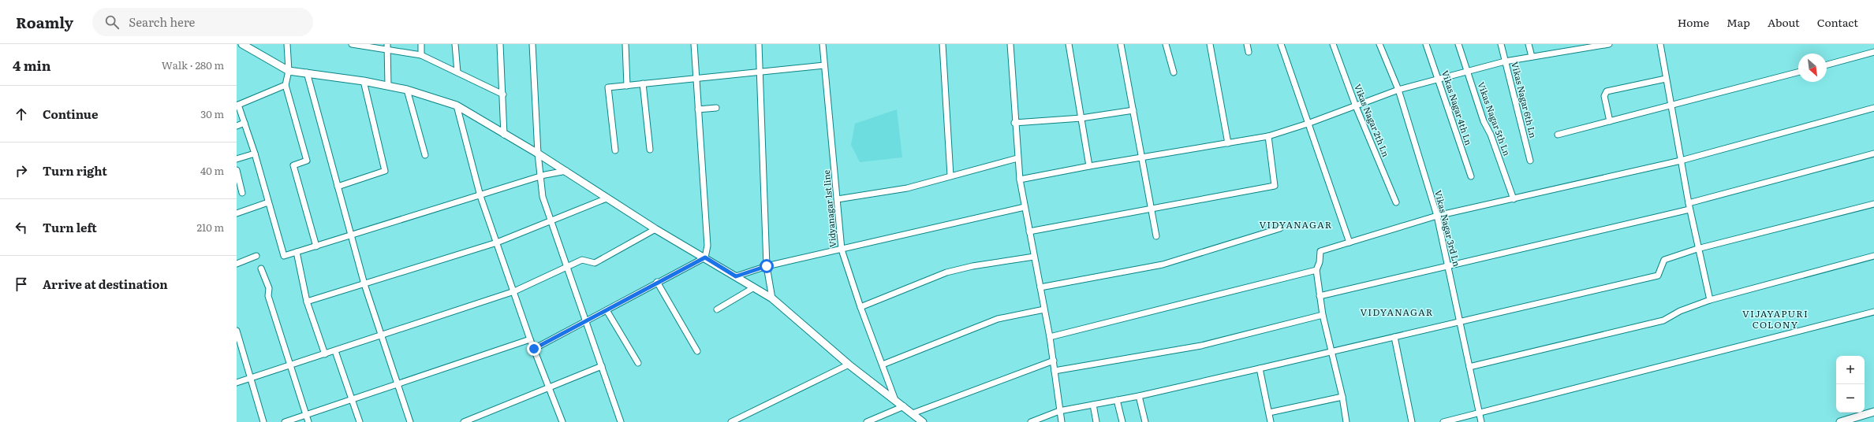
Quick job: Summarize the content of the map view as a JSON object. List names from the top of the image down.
{
  "streets": {
    "street": [
      "Vikas Nagar 6th Ln",
      "Vikas Nagar 4th Ln",
      "Vikas Nagar 5th Ln",
      "Vikas Nagar 2th Ln",
      "Vidyanagar 1st line",
      "Vikas Nagar 3rd Ln"
    ]
  },
  "districts": ["VIDYANAGAR", "VIDYANAGAR", "VIJAYAPURI COLONY"],
  "north": "bottom right",
  "page": {
    "header": "Roamly",
    "search": "Search here",
    "nav": [
      "Home",
      "Map",
      "About",
      "Contact"
    ],
    "heading": ["4 min", "Walk · 280 m"],
    "list": [
      ["Continue", "30 m"],
      ["Turn right", "40 m"],
      ["Turn left", "210 m"],
      "Arrive at destination"
    ],
    "map_buttons": ["+", "−"]
  }
}
